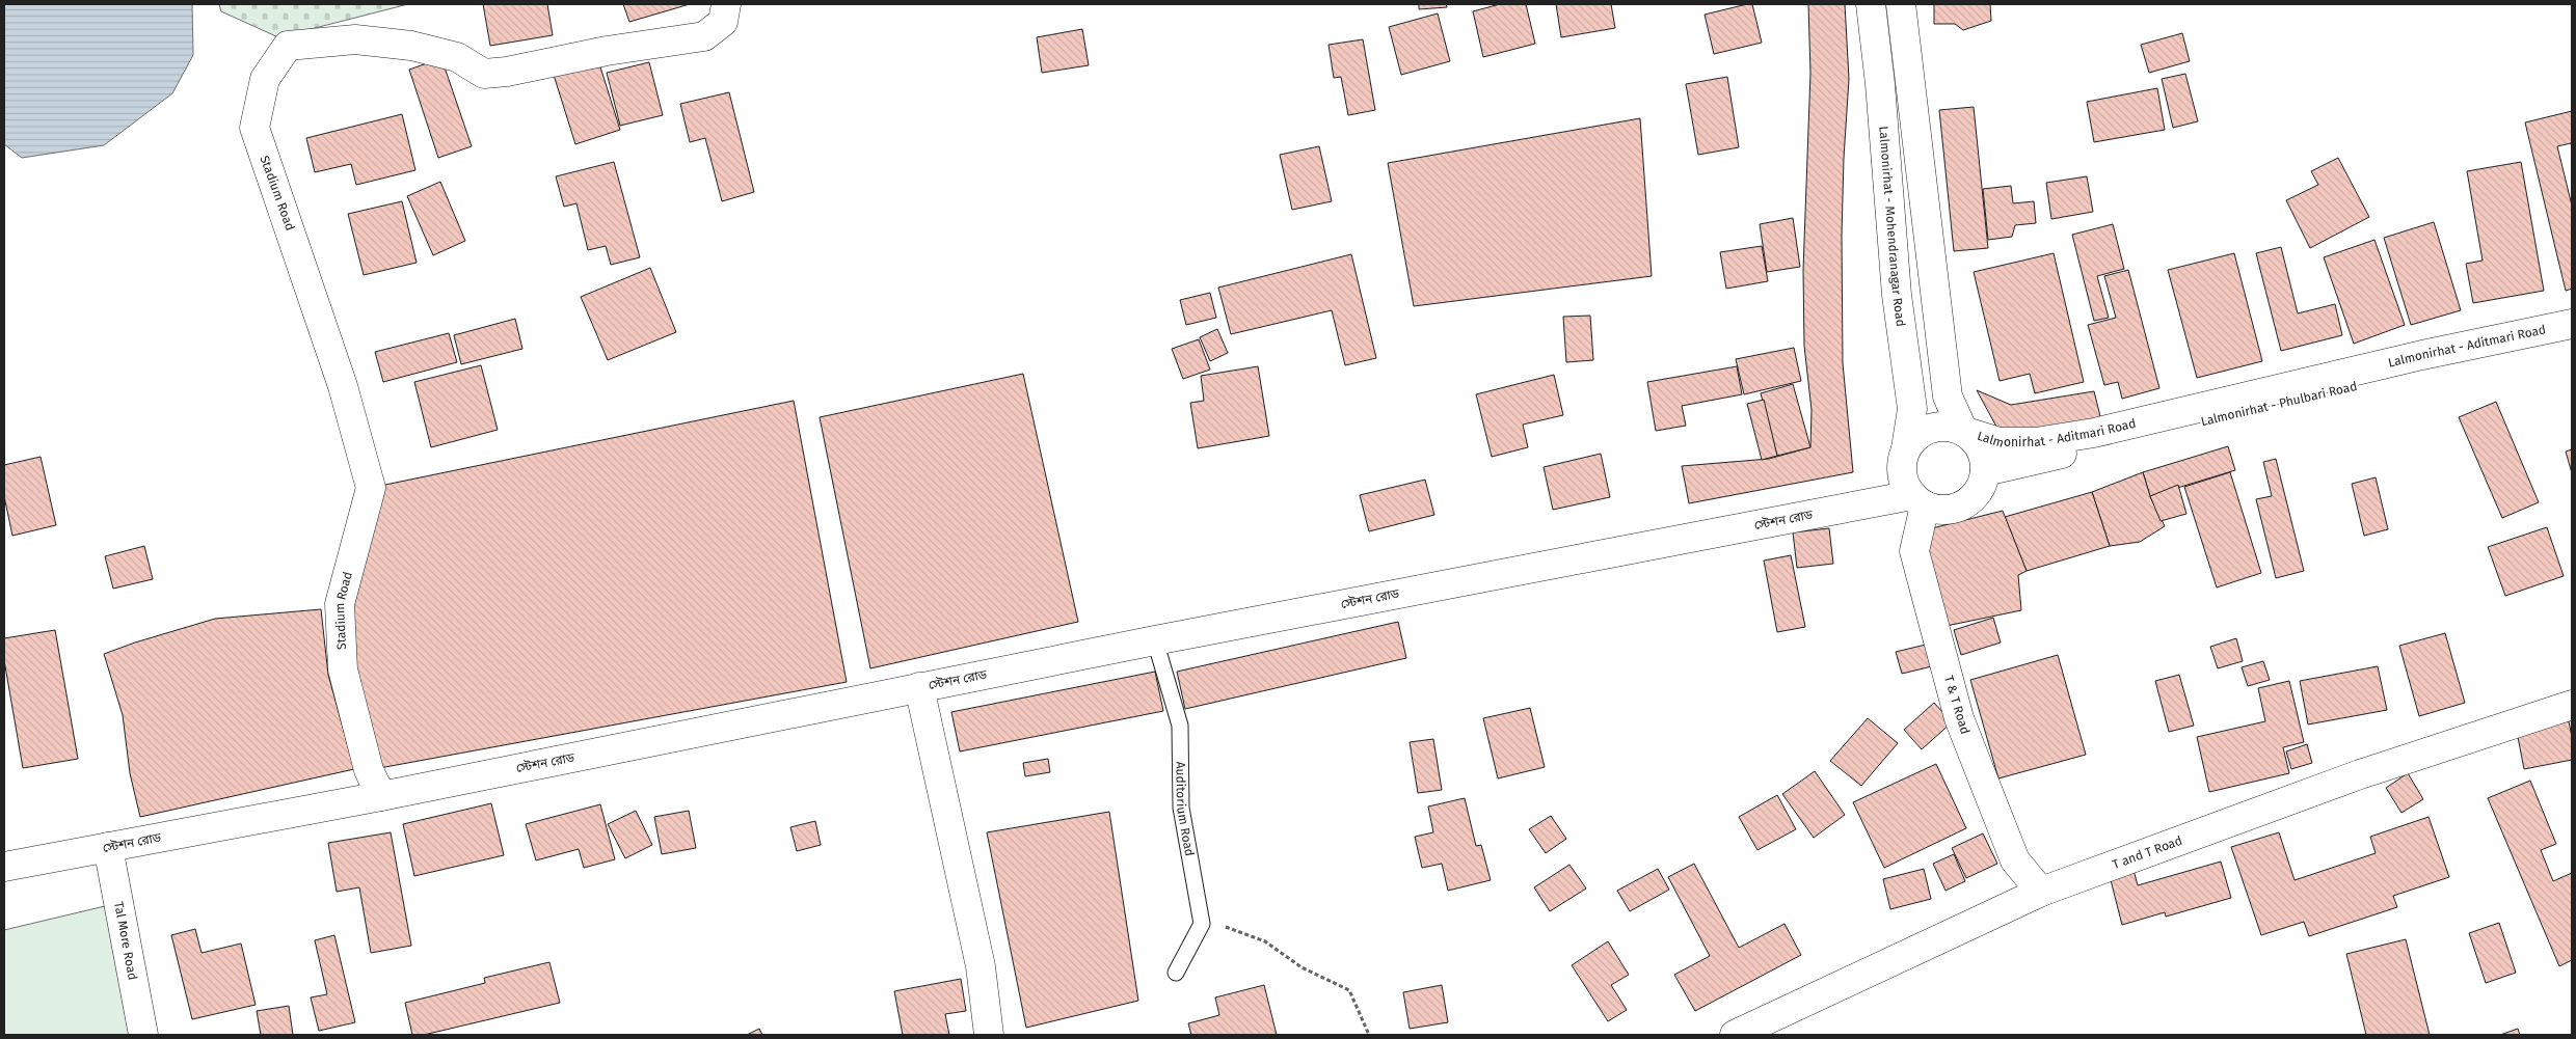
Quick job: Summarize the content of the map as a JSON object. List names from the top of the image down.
{
  "streets": {
    "main road": [
      "Stadium Road",
      "Lalmonirhat - Mohendranagar Road",
      "Lalmonirhat - Aditmari Road",
      "Lalmonirhat - Phulbari Road",
      "স্টেশন রোড",
      "T & T Road",
      "T and T Road",
      "Tal More Road"
    ],
    "lane": ["Auditorium Road"]
  },
  "crossings": [
    ["Stadium Road", "স্টেশন রোড"],
    ["Lalmonirhat - Mohendranagar Road", "Lalmonirhat - Aditmari Road"],
    ["Lalmonirhat - Mohendranagar Road", "Lalmonirhat - Phulbari Road"],
    ["Lalmonirhat - Mohendranagar Road", "স্টেশন রোড"],
    ["Lalmonirhat - Mohendranagar Road", "T & T Road"],
    ["Lalmonirhat - Aditmari Road", "Lalmonirhat - Phulbari Road"],
    ["Lalmonirhat - Aditmari Road", "স্টেশন রোড"],
    ["Lalmonirhat - Aditmari Road", "T & T Road"],
    ["Lalmonirhat - Phulbari Road", "স্টেশন রোড"],
    ["Lalmonirhat - Phulbari Road", "T & T Road"],
    ["স্টেশন রোড", "T & T Road"],
    ["স্টেশন রোড", "Auditorium Road"],
    ["স্টেশন রোড", "Tal More Road"],
    ["T & T Road", "T and T Road"]
  ]
}
